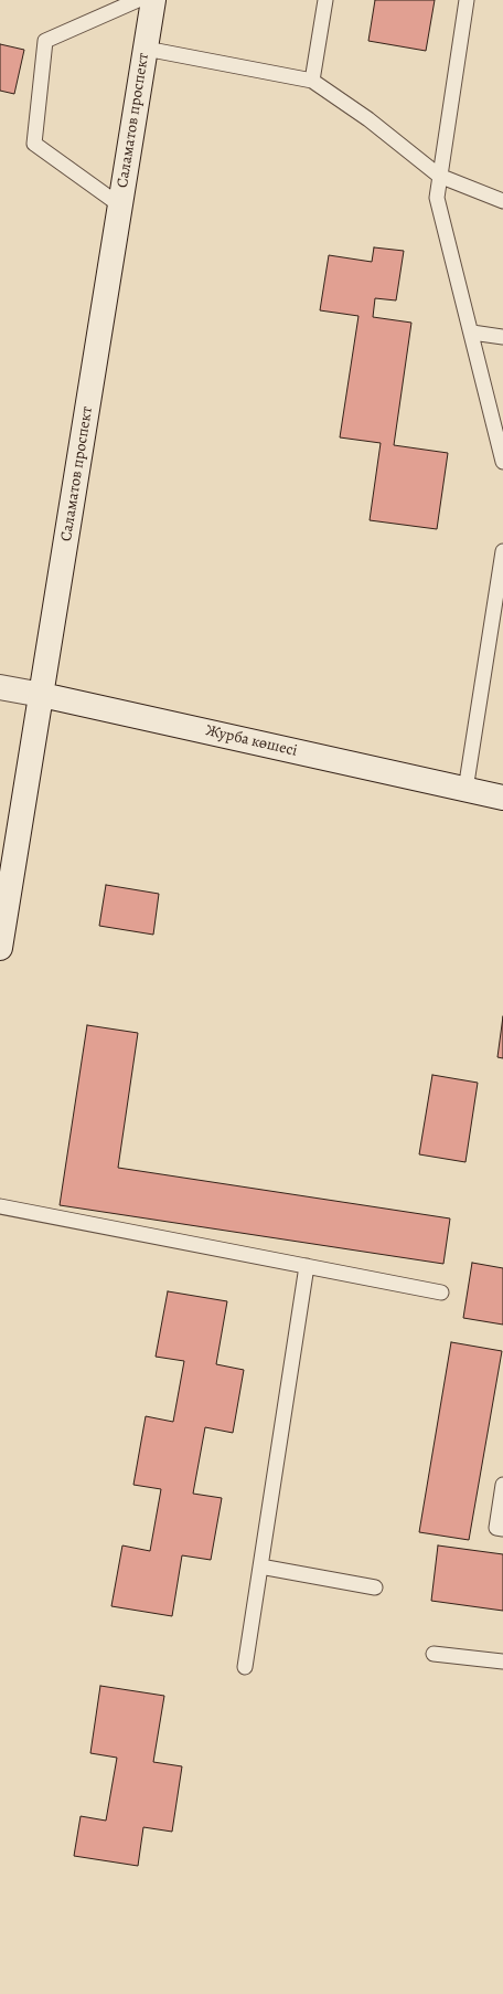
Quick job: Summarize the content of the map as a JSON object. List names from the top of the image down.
{
  "streets": {
    "street": ["Саламатов проспект", "Журба көшесі"]
  },
  "crossings": [
    ["Саламатов проспект", "Журба көшесі"]
  ]
}
